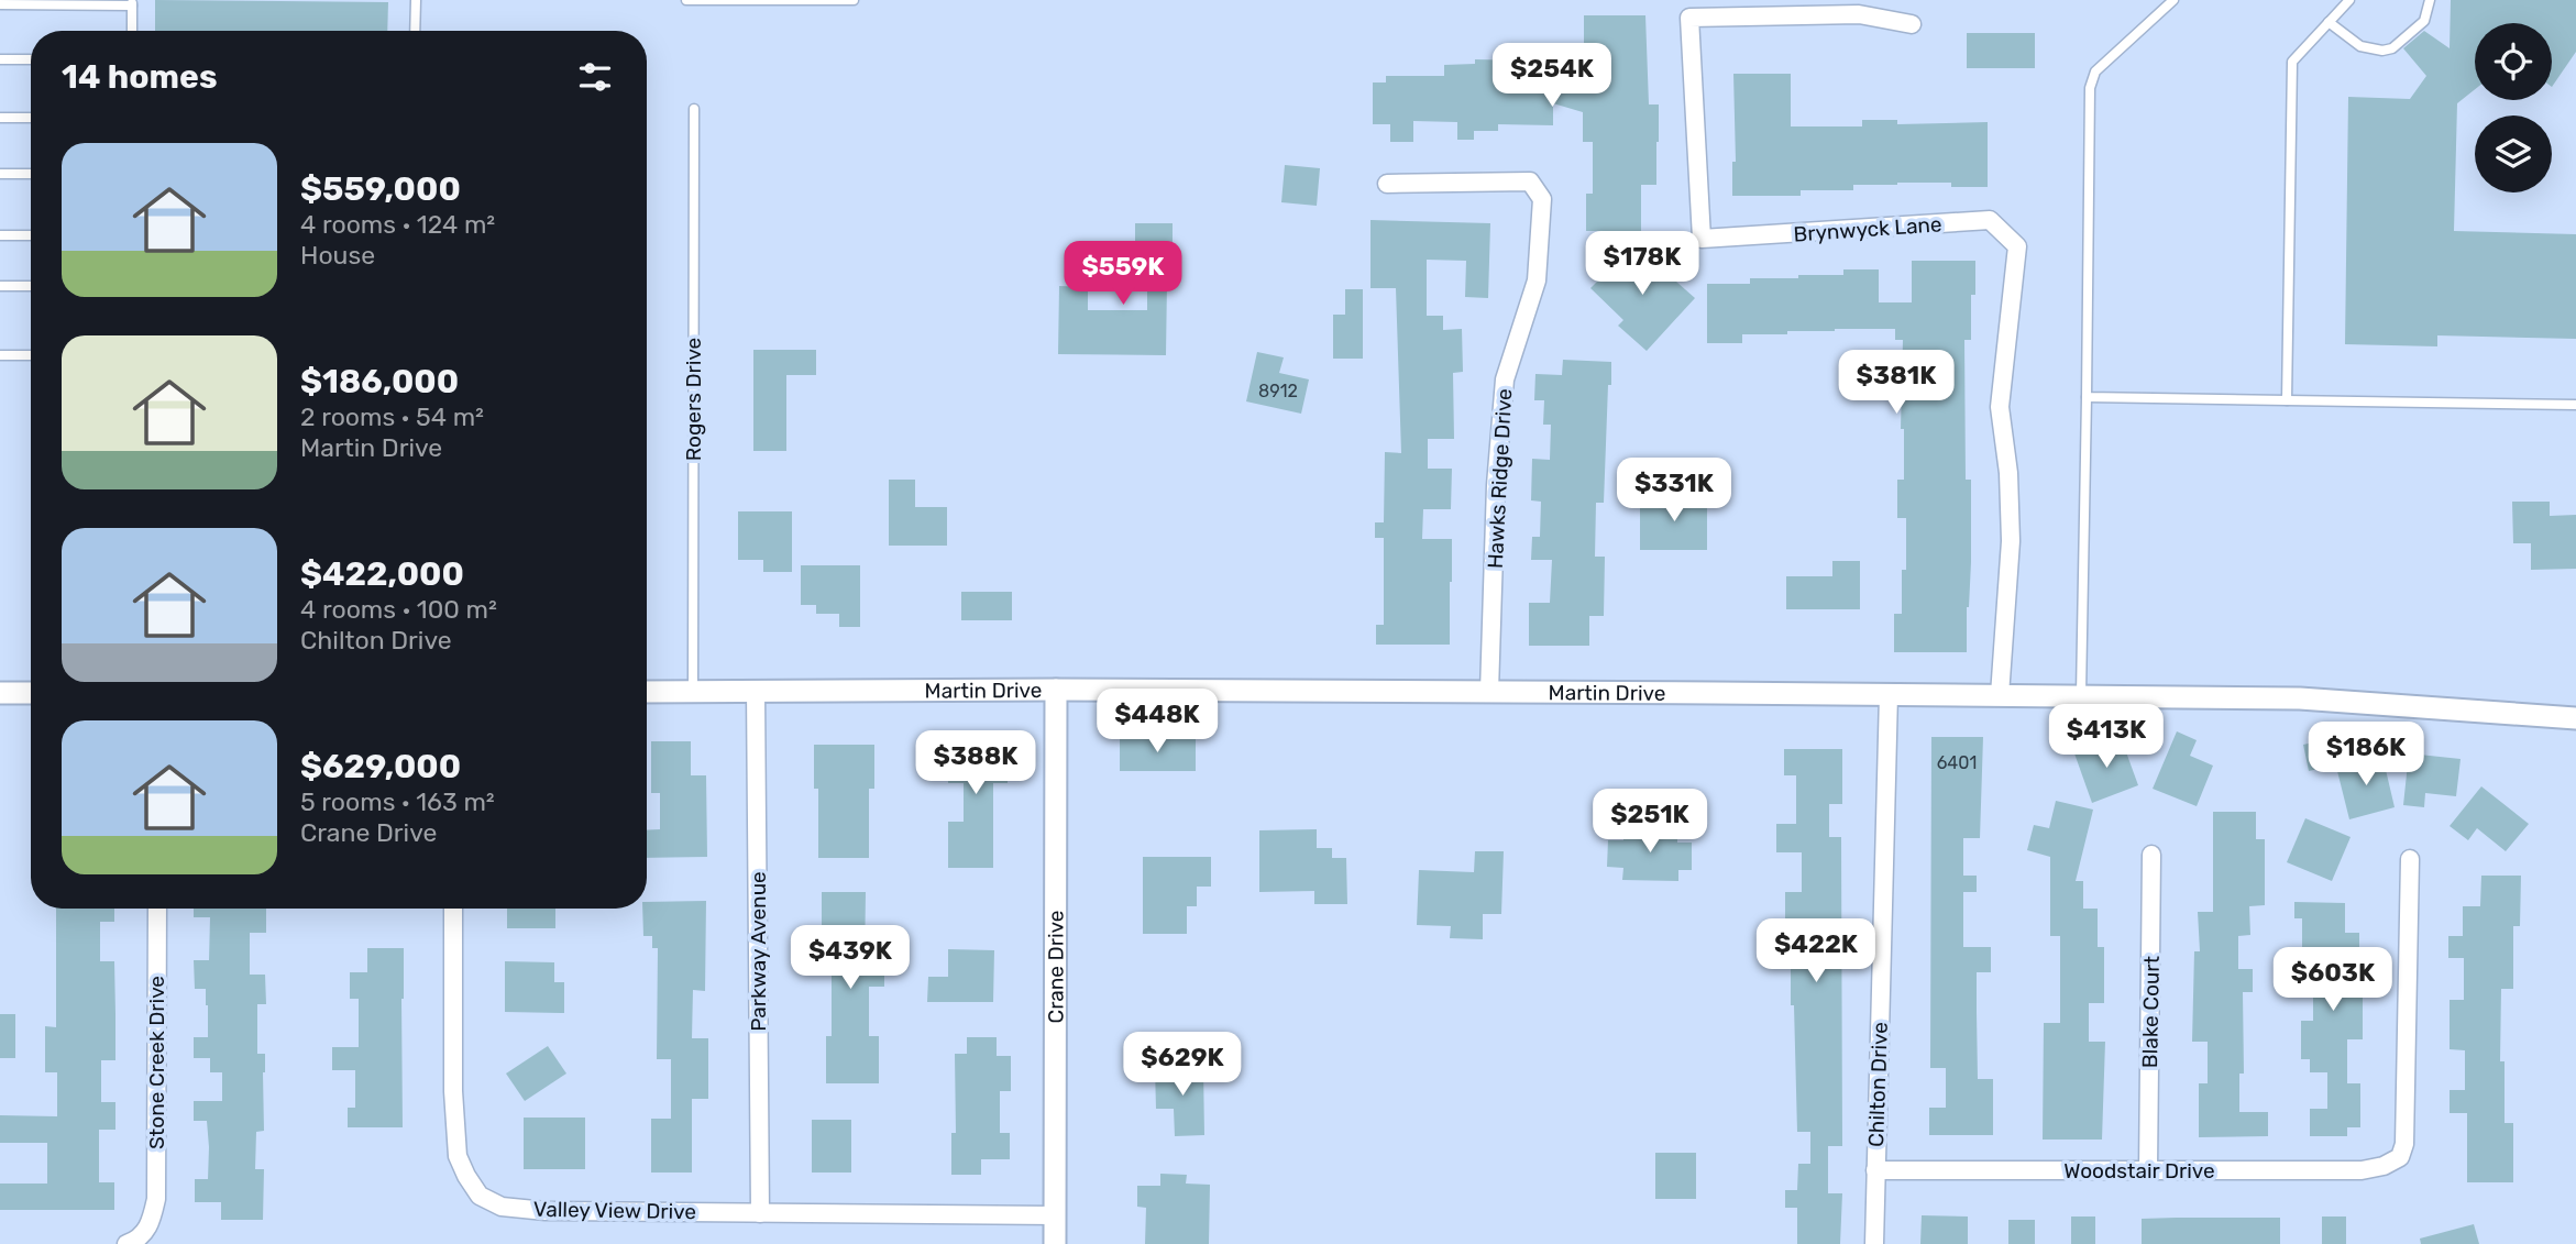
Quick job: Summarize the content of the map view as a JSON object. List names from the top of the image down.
{
  "streets": {
    "street": [
      "Brynwyck Lane",
      "Hawks Ridge Drive",
      "Martin Drive",
      "Parkway Avenue",
      "Crane Drive",
      "Blake Court",
      "Stone Creek Drive",
      "Chilton Drive",
      "Woodstair Drive",
      "Valley View Drive"
    ],
    "lane": ["Rogers Drive"]
  },
  "crossings": [
    ["Brynwyck Lane", "Martin Drive"],
    ["Rogers Drive", "Martin Drive"],
    ["Hawks Ridge Drive", "Martin Drive"],
    ["Martin Drive", "Parkway Avenue"],
    ["Martin Drive", "Crane Drive"],
    ["Martin Drive", "Chilton Drive"],
    ["Parkway Avenue", "Valley View Drive"],
    ["Crane Drive", "Valley View Drive"],
    ["Blake Court", "Woodstair Drive"],
    ["Chilton Drive", "Woodstair Drive"]
  ],
  "house_numbers": ["8912", "6401"],
  "page": {
    "heading": "14 homes",
    "price": [
      "$254K",
      "$178K",
      "$559K",
      "$381K",
      "$331K",
      "$448K",
      "$413K",
      "$186K",
      "$388K",
      "$251K",
      "$422K",
      "$439K",
      "$603K",
      "$629K"
    ],
    "list": [
      {
        "name": "$559,000",
        "note": "4 rooms · 124 m² · House"
      },
      {
        "name": "$186,000",
        "note": "2 rooms · 54 m² · Martin Drive"
      },
      {
        "name": "$422,000",
        "note": "4 rooms · 100 m² · Chilton Drive"
      },
      {
        "name": "$629,000",
        "note": "5 rooms · 163 m² · Crane Drive"
      }
    ]
  }
}
